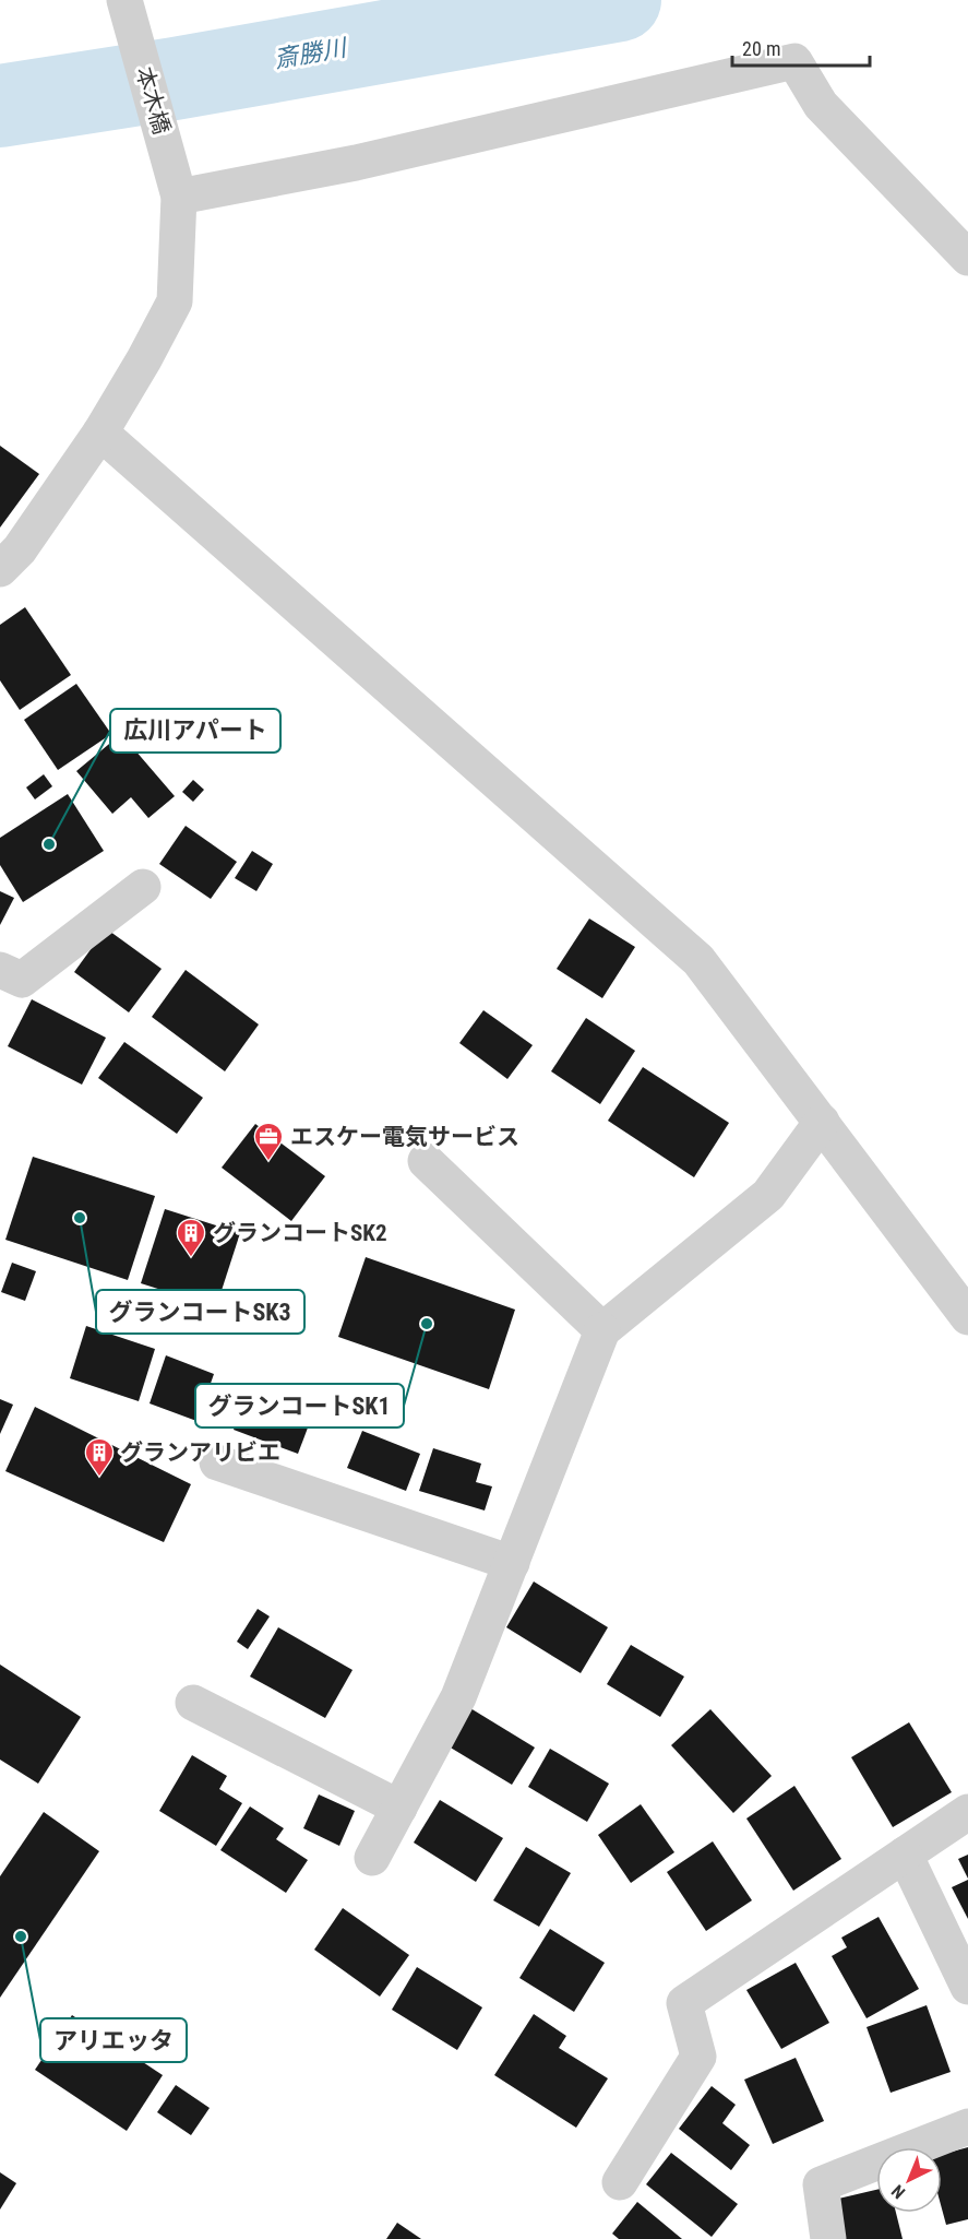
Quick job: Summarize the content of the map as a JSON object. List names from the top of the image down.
{
  "streets": {
    "street": ["本木橋"]
  },
  "water": ["斎勝川"],
  "places": {
    "other": [
      "広川アパート",
      "グランコートSK3",
      "グランコートSK1",
      "アリエッタ"
    ],
    "office": ["エスケー電気サービス"],
    "building": ["グランコートSK2", "グランアリビエ"]
  },
  "scale_bar": "20 m",
  "north": "bottom left"
}
